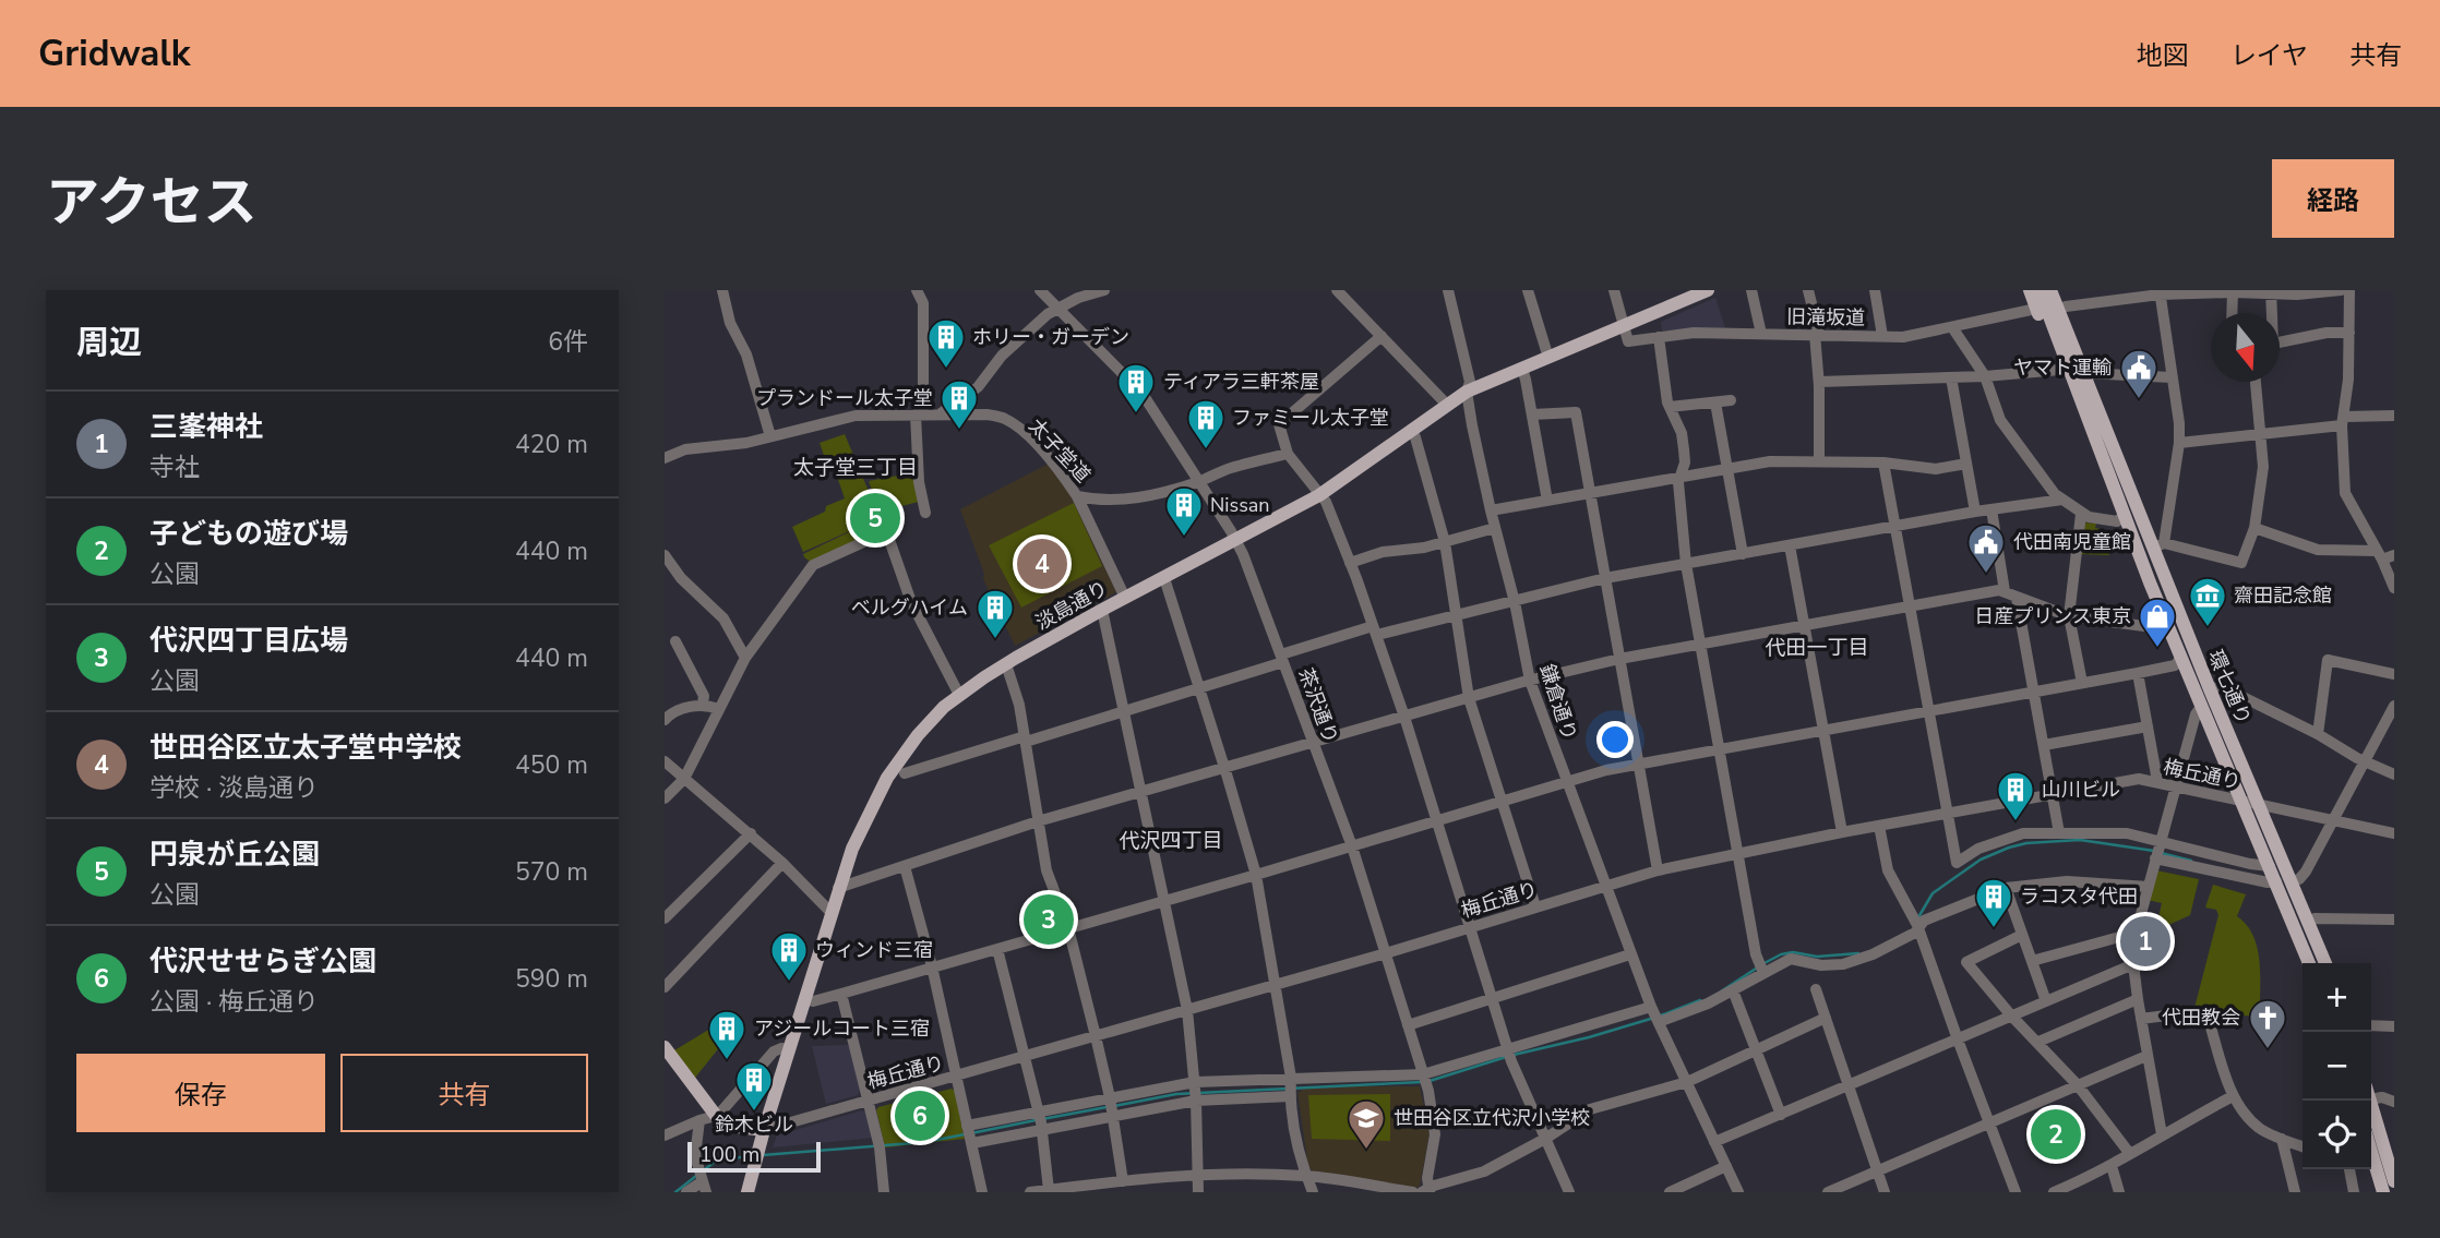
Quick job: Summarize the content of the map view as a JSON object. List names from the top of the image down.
{
  "streets": {
    "main road": ["淡島通り", "環七通り"],
    "street": [
      "旧滝坂道",
      "太子堂道",
      "鎌倉通り",
      "茶沢通り",
      "梅丘通り"
    ]
  },
  "crossings": [
    ["旧滝坂道", "淡島通り"],
    ["太子堂道", "茶沢通り"],
    ["淡島通り", "鎌倉通り"],
    ["淡島通り", "茶沢通り"],
    ["淡島通り", "梅丘通り"],
    ["環七通り", "梅丘通り"],
    ["鎌倉通り", "梅丘通り"],
    ["茶沢通り", "梅丘通り"]
  ],
  "districts": ["太子堂三丁目", "代田一丁目", "代沢四丁目"],
  "places": {
    "building": [
      "ホリー・ガーデン",
      "ティアラ三軒茶屋",
      "プランドール太子堂",
      "ファミール太子堂",
      "Nissan",
      "ベルグハイム",
      "山川ビル",
      "ラコスタ代田",
      "ウィンド三宿",
      "アジールコート三宿",
      "鈴木ビル"
    ],
    "public building": ["ヤマト運輸", "代田南児童館"],
    "museum": ["齋田記念館"],
    "shop": ["日産プリンス東京"],
    "church": ["代田教会"],
    "school or university": ["世田谷区立代沢小学校"]
  },
  "scale_bar": "100 m",
  "north": "bottom",
  "page": {
    "header": "Gridwalk",
    "nav": ["地図", "レイヤ", "共有"],
    "title": "アクセス",
    "buttons": [
      "経路",
      ["保存", "共有"]
    ],
    "heading": ["周辺", "6件"],
    "list": [
      {
        "mark": "1",
        "name": "三峯神社",
        "note": "寺社",
        "value": "420 m"
      },
      {
        "mark": "2",
        "name": "子どもの遊び場",
        "note": "公園",
        "value": "440 m"
      },
      {
        "mark": "3",
        "name": "代沢四丁目広場",
        "note": "公園",
        "value": "440 m"
      },
      {
        "mark": "4",
        "name": "世田谷区立太子堂中学校",
        "note": "学校 · 淡島通り",
        "value": "450 m"
      },
      {
        "mark": "5",
        "name": "円泉が丘公園",
        "note": "公園",
        "value": "570 m"
      },
      {
        "mark": "6",
        "name": "代沢せせらぎ公園",
        "note": "公園 · 梅丘通り",
        "value": "590 m"
      }
    ],
    "pins": [
      "5",
      "4",
      "3",
      "1",
      "6",
      "2"
    ],
    "map_buttons": ["+", "−"],
    "scale": "100 m"
  }
}
